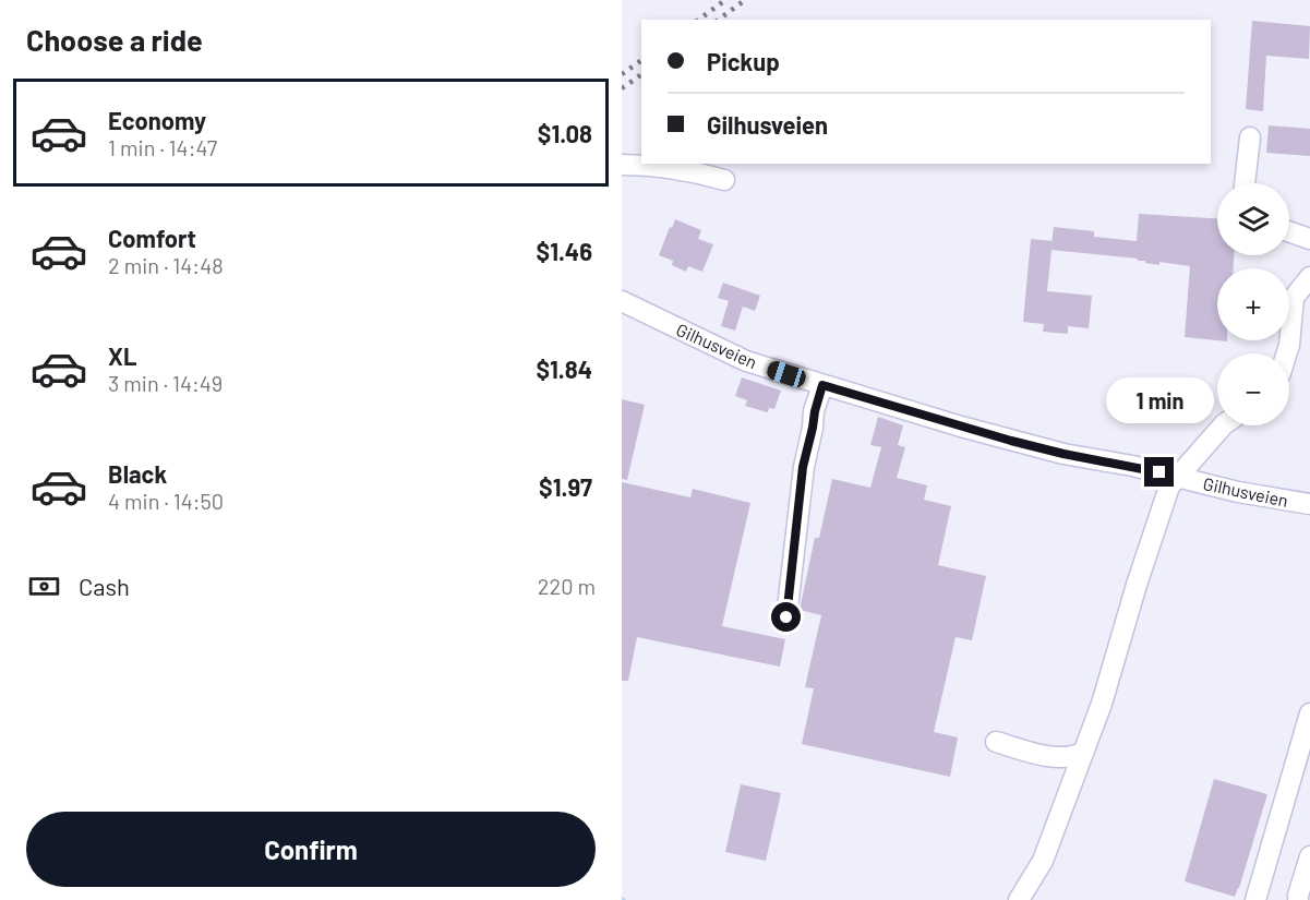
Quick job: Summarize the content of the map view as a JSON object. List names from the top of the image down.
{
  "streets": {
    "street": ["Gilhusveien"]
  },
  "page": {
    "heading": "Choose a ride",
    "banner": ["Pickup", "Gilhusveien"],
    "list": [
      {
        "name": "Economy",
        "note": "1 min · 14:47",
        "value": "$1.08"
      },
      {
        "name": "Comfort",
        "note": "2 min · 14:48",
        "value": "$1.46"
      },
      {
        "name": "XL",
        "note": "3 min · 14:49",
        "value": "$1.84"
      },
      {
        "name": "Black",
        "note": "4 min · 14:50",
        "value": "$1.97"
      }
    ],
    "map_buttons": ["+", "−"],
    "bubble": "1 min",
    "pay": ["Cash", "220 m"],
    "buttons": "Confirm"
  }
}
